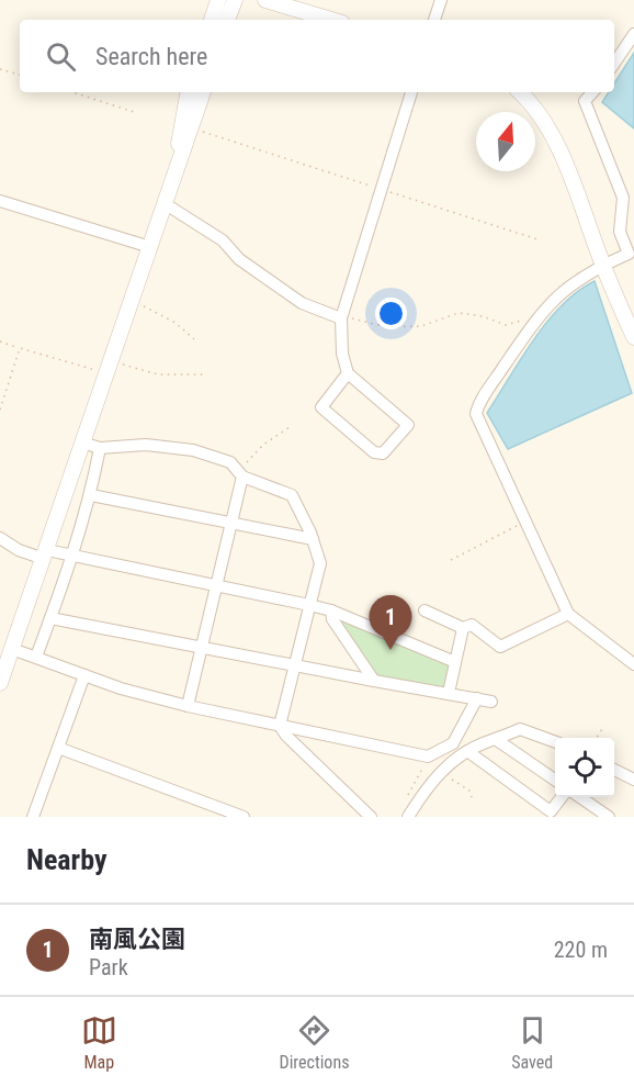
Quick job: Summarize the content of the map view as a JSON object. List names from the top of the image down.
{
  "north": "top",
  "page": {
    "search": "Search here",
    "pins": "1",
    "heading": "Nearby",
    "list": [
      {
        "mark": "1",
        "name": "南風公園",
        "note": "Park",
        "value": "220 m"
      }
    ],
    "nav": ["Map", "Directions", "Saved"]
  }
}
